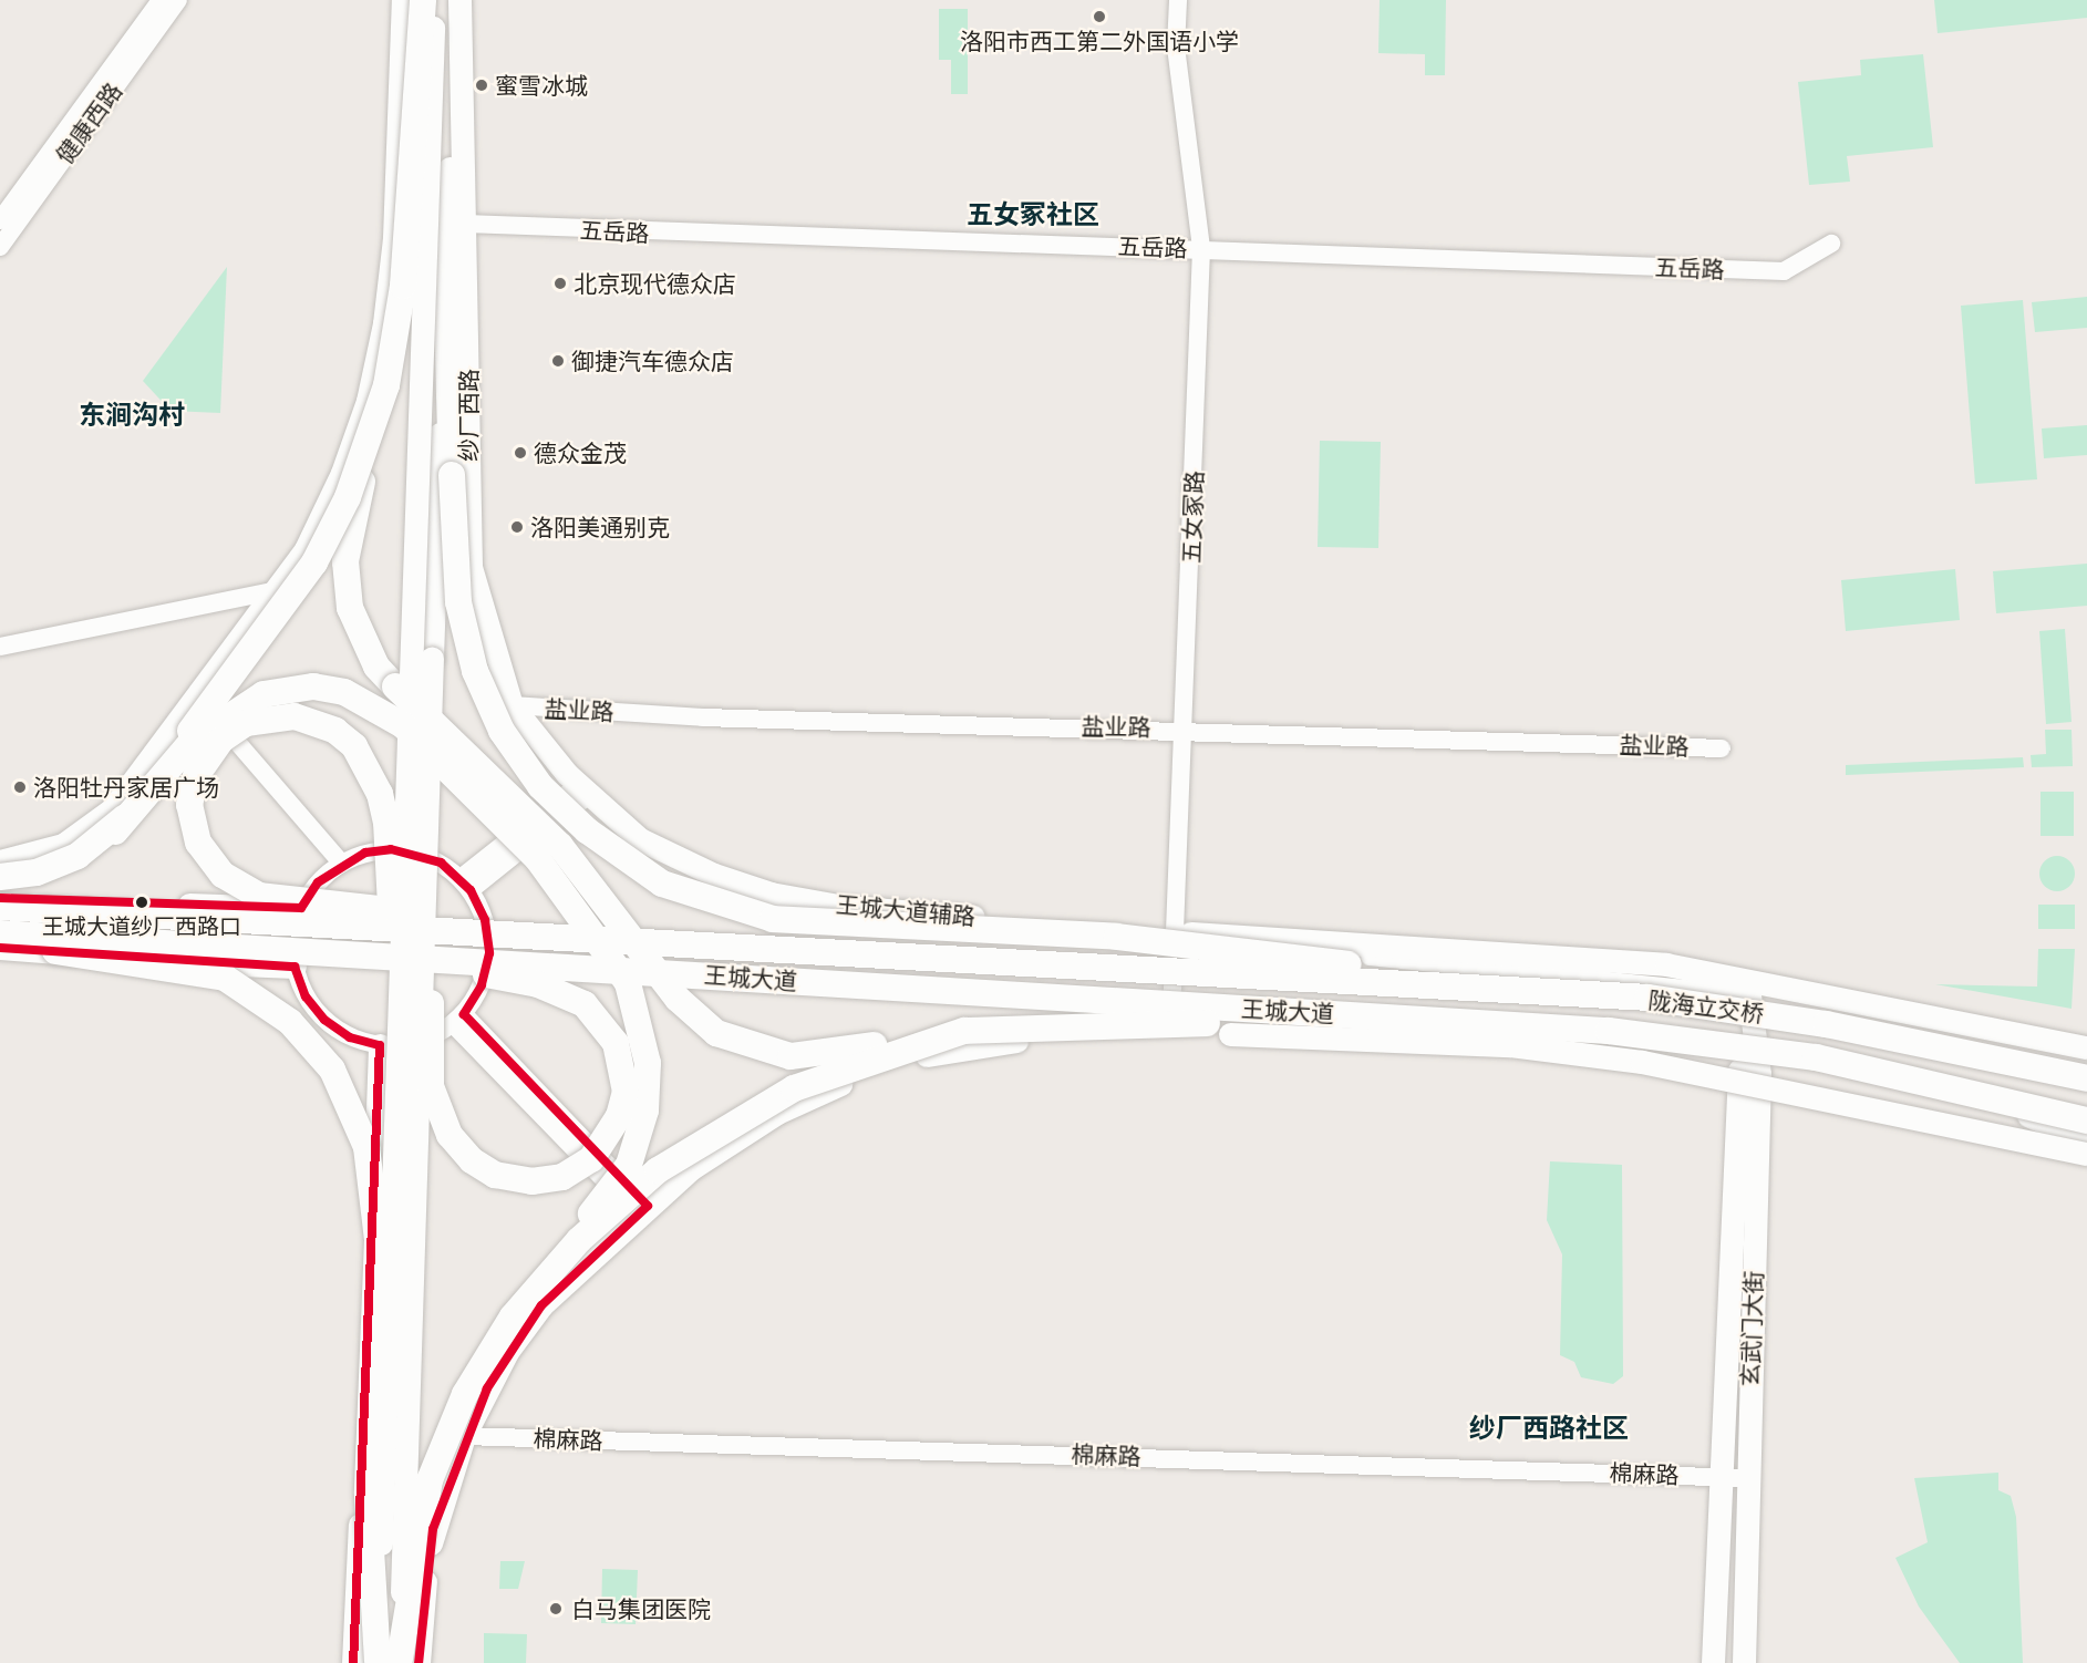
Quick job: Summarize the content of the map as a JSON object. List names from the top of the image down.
{
  "streets": {
    "highway": ["王城大道", "陇海立交桥"],
    "main road": ["纱厂西路", "王城大道辅路", "玄武门大街"],
    "street": [
      "健康西路",
      "五岳路",
      "五女冢路",
      "盐业路",
      "棉麻路"
    ]
  },
  "crossings": [
    ["五岳路", "纱厂西路"],
    ["五岳路", "五女冢路"],
    ["纱厂西路", "盐业路"],
    ["纱厂西路", "王城大道辅路"],
    ["五女冢路", "盐业路"],
    ["五女冢路", "王城大道辅路"],
    ["王城大道", "陇海立交桥"],
    ["玄武门大街", "棉麻路"]
  ],
  "districts": ["五女冢社区", "东涧沟村", "纱厂西路社区"],
  "places": [
    "洛阳市西工第二外国语小学",
    "蜜雪冰城",
    "北京现代德众店",
    "御捷汽车德众店",
    "德众金茂",
    "洛阳美通别克",
    "洛阳牡丹家居广场",
    "王城大道纱厂西路口",
    "白马集团医院"
  ]
}
